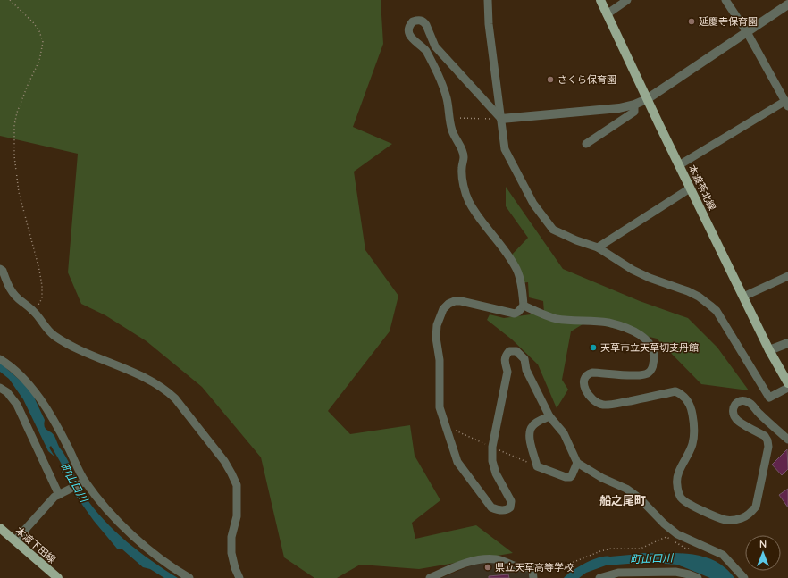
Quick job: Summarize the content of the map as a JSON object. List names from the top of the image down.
{
  "streets": {
    "main road": ["本渡苓北線", "本渡下田線"]
  },
  "districts": ["船之尾町"],
  "water": ["町山口川"],
  "places": [
    "延慶寺保育園",
    "さくら保育園",
    "天草市立天草切支丹館",
    "県立天草高等学校"
  ],
  "north": "top"
}
